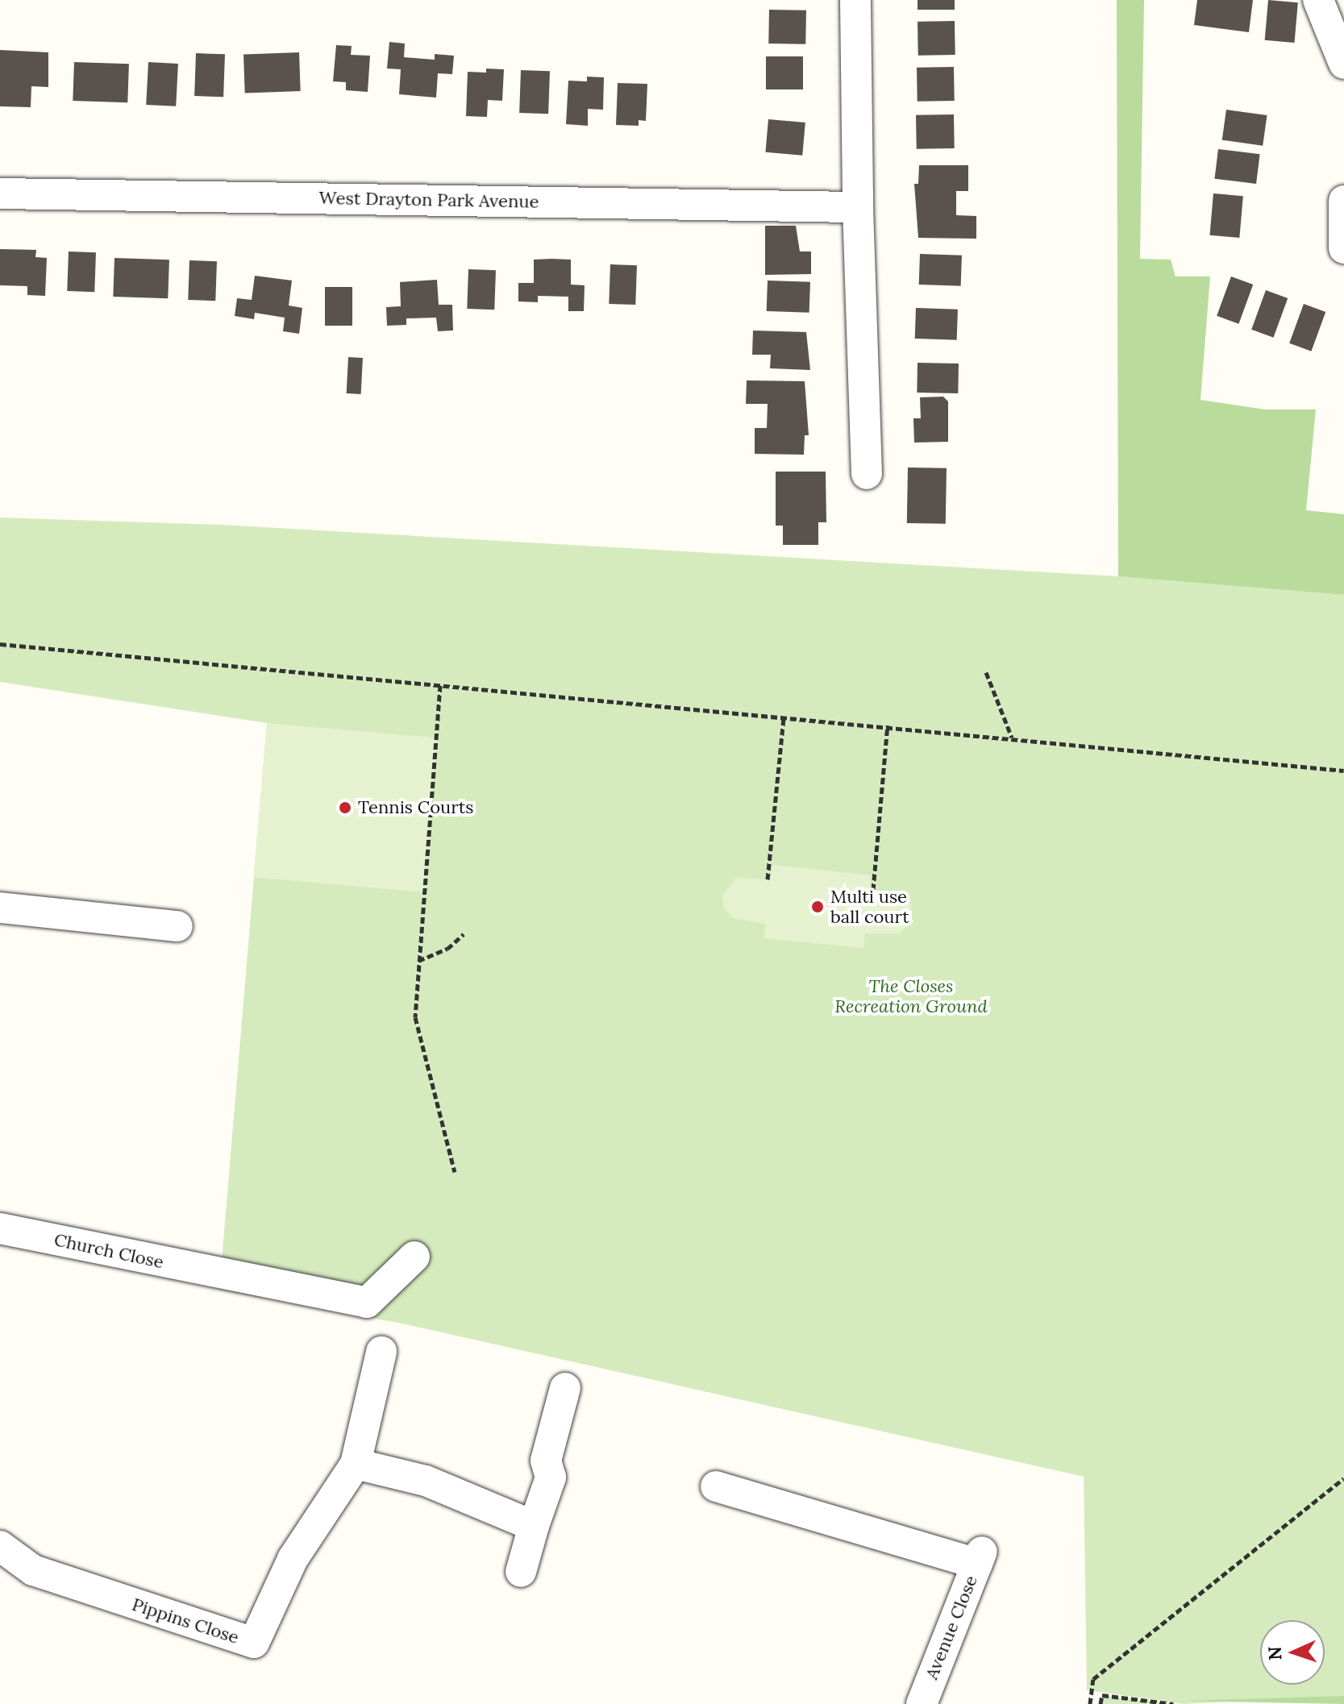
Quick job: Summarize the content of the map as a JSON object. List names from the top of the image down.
{
  "streets": {
    "street": [
      "West Drayton Park Avenue",
      "Church Close",
      "Pippins Close",
      "Avenue Close"
    ]
  },
  "parks": ["The Closes Recreation Ground"],
  "places": ["Tennis Courts", "Multi use ball court"],
  "north": "left"
}
